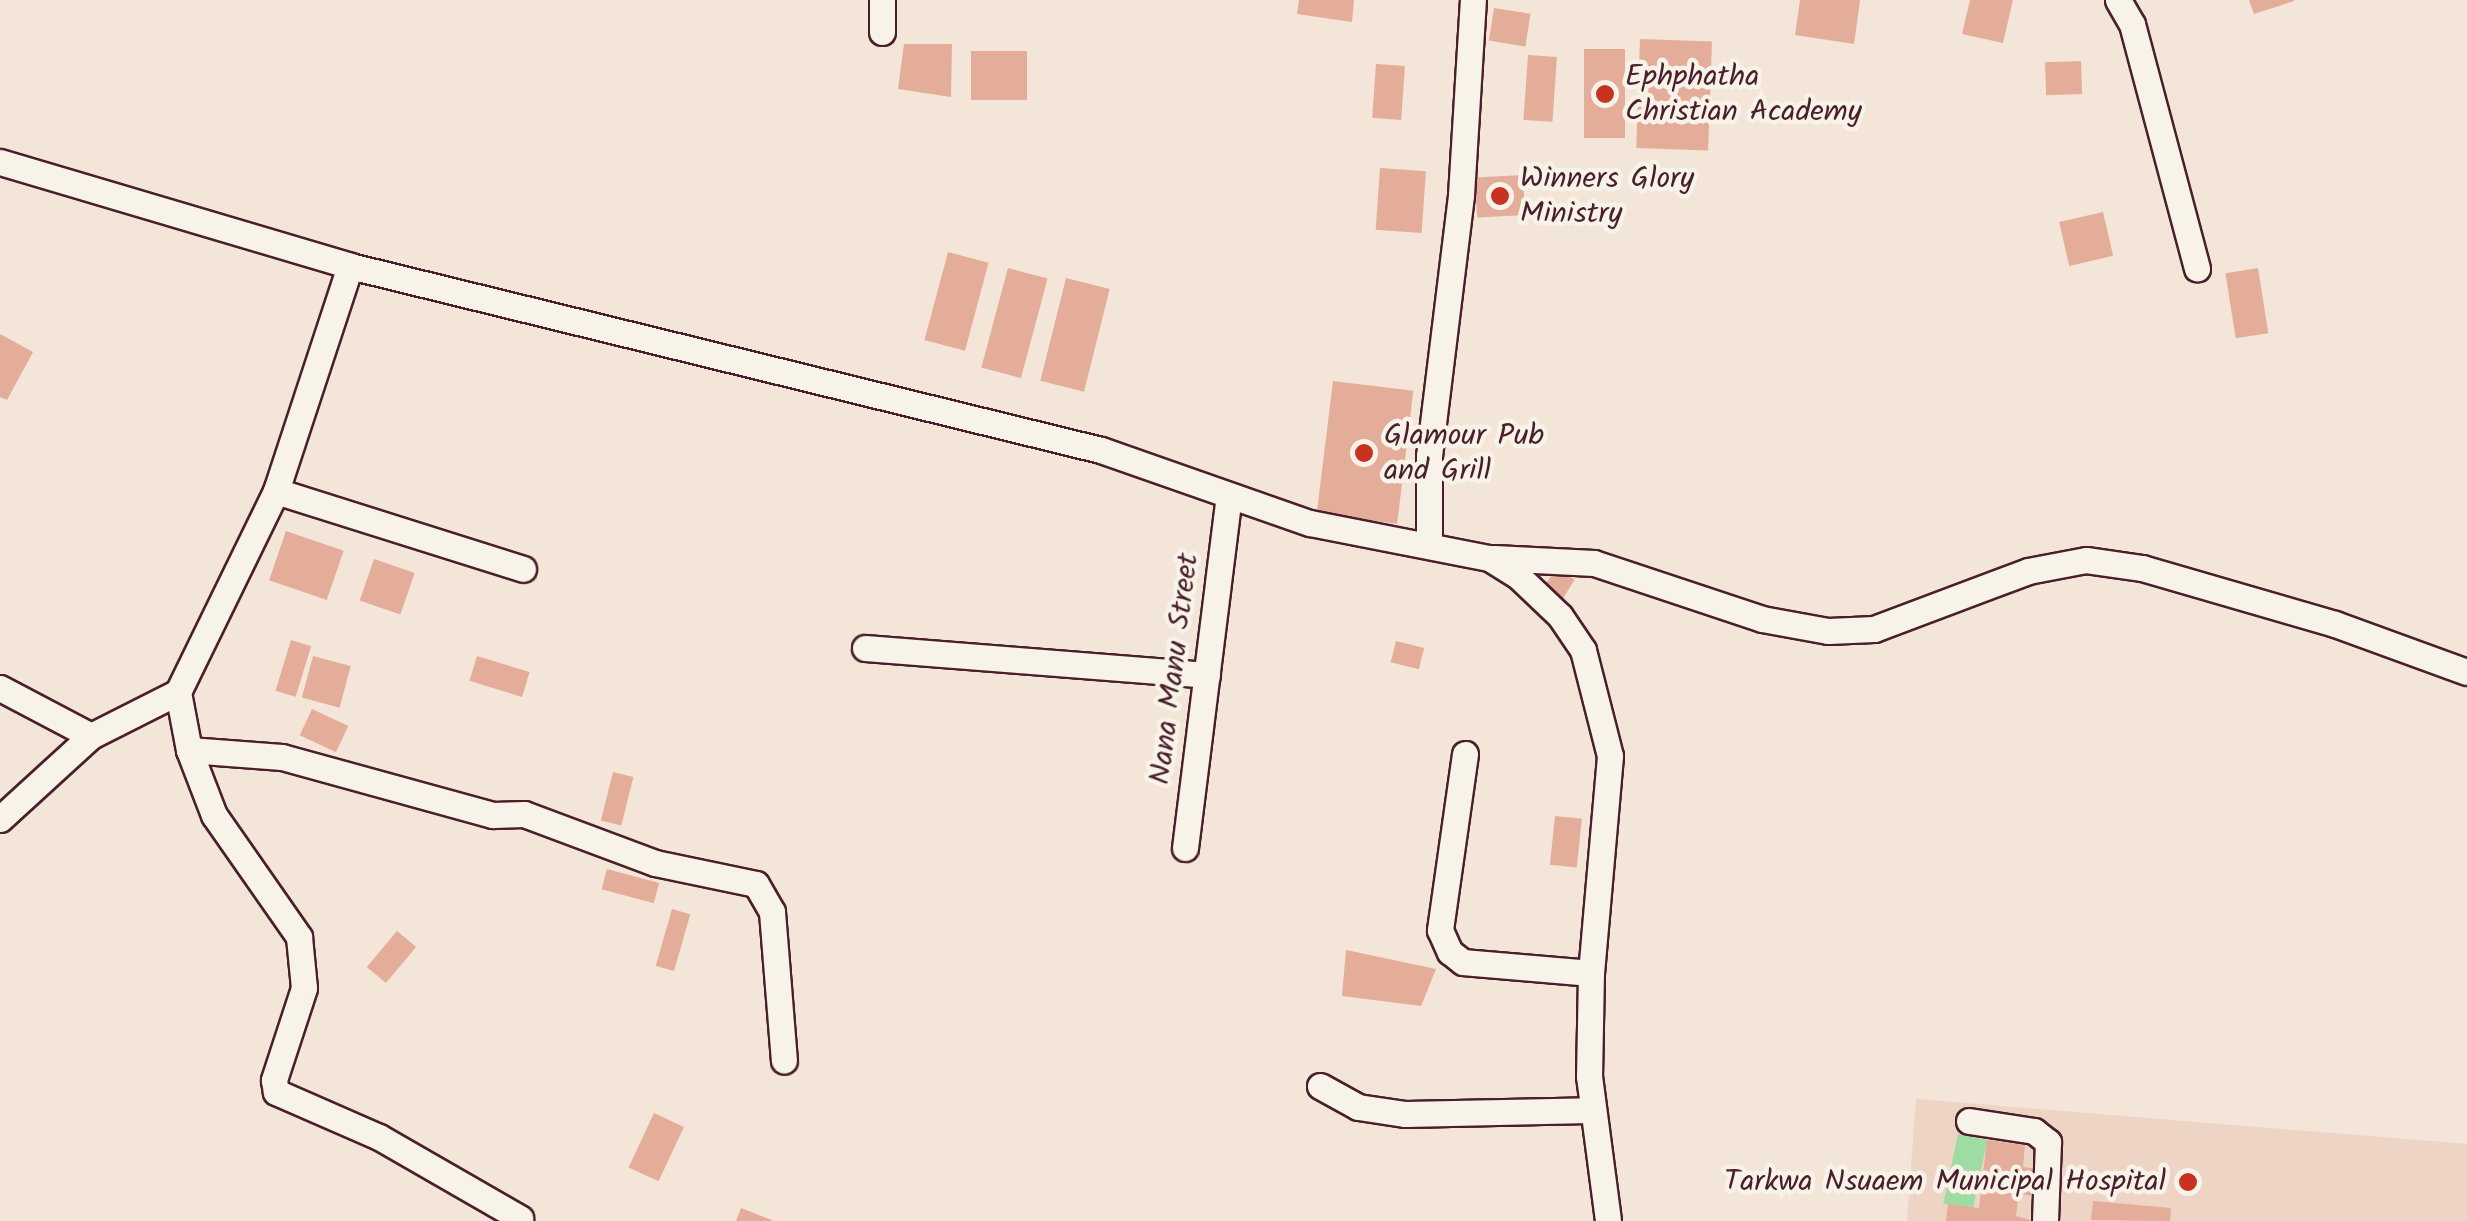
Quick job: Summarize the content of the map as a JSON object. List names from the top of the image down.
{
  "streets": {
    "street": ["Nana Manu Street"]
  },
  "places": [
    "Ephphatha Christian Academy",
    "Winners Glory Ministry",
    "Glamour Pub and Grill",
    "Tarkwa Nsuaem Municipal Hospital"
  ]
}
